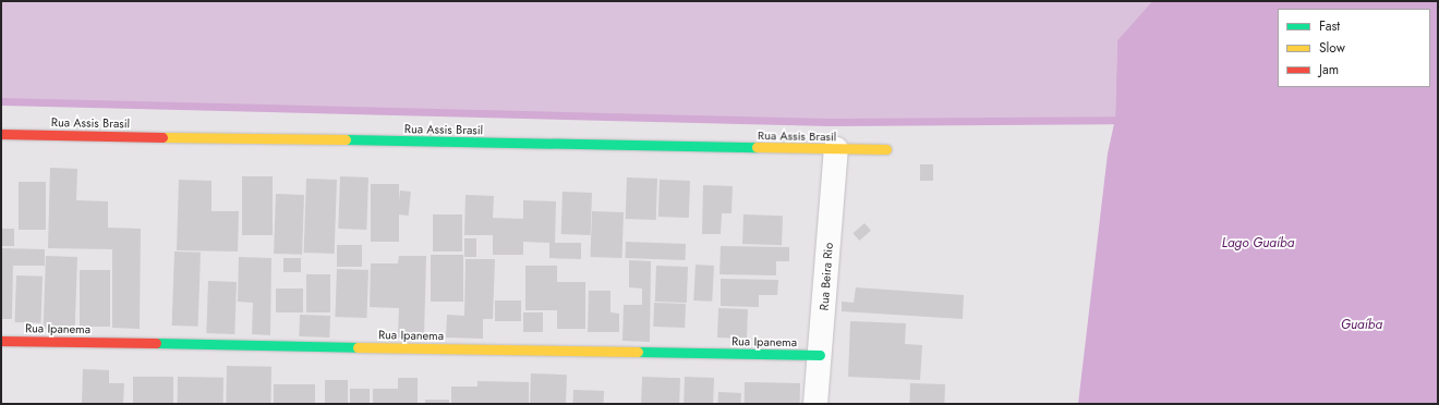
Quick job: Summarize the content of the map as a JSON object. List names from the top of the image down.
{
  "streets": {
    "street": ["Rua Assis Brasil", "Rua Beira Rio", "Rua Ipanema"]
  },
  "crossings": [
    ["Rua Assis Brasil", "Rua Beira Rio"],
    ["Rua Beira Rio", "Rua Ipanema"]
  ],
  "water": ["Lago Guaíba", "Guaíba"],
  "legend": ["Fast", "Slow", "Jam"]
}
